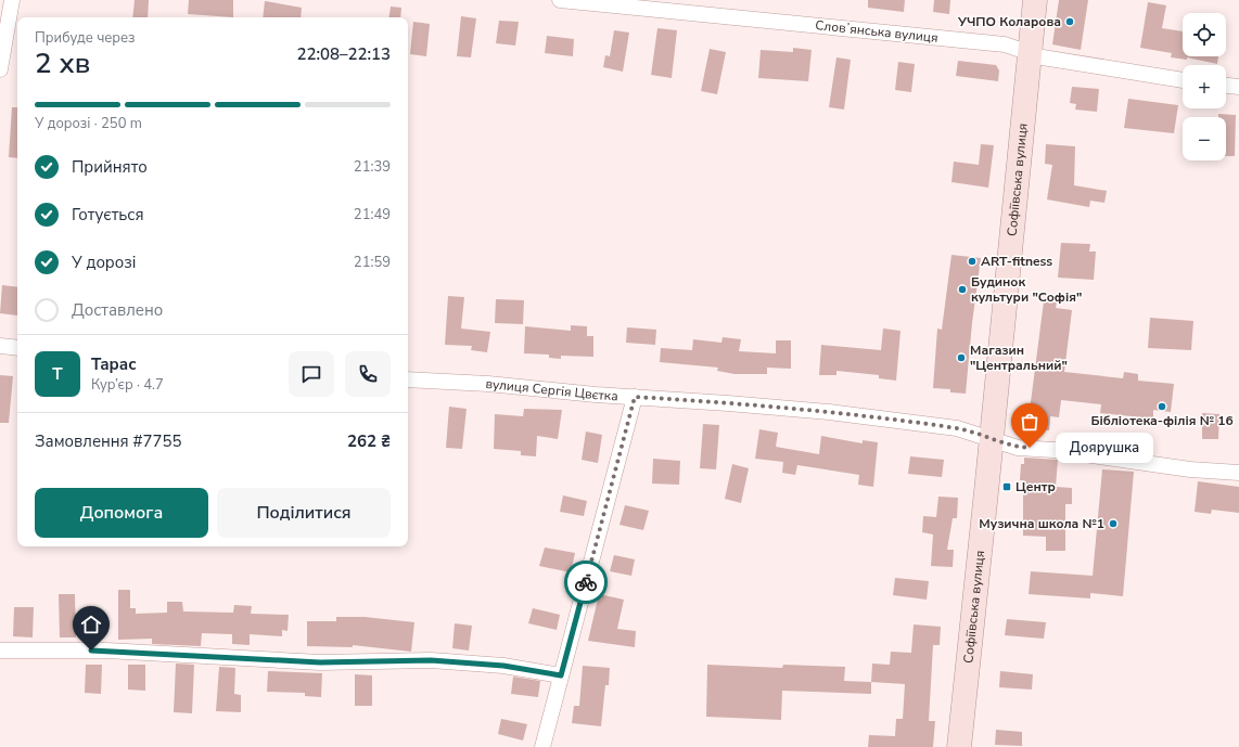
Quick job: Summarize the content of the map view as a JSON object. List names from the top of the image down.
{
  "streets": {
    "main road": ["Софіївська вулиця"],
    "street": ["Словʼянська вулиця", "вулиця Сергія Цвєтка"]
  },
  "crossings": [
    ["Словʼянська вулиця", "Софіївська вулиця"],
    ["Софіївська вулиця", "вулиця Сергія Цвєтка"]
  ],
  "places": {
    "other": [
      "УЧПО Коларова",
      "ART-fitness",
      "Будинок культури \"Софія\"",
      "Магазин \"Центральний\"",
      "Бібліотека-філія № 16",
      "Доярушка",
      "Музична школа №1"
    ],
    "transit": ["Центр"]
  },
  "page": {
    "map_buttons": ["+", "−"],
    "heading": ["2 хв", "Прибуде через", "22:08–22:13"],
    "panel": [
      "Тарас",
      "Кур’єр · 4.7",
      "Замовлення #7755",
      "262 ₴"
    ],
    "bar": "У дорозі · 250 m",
    "list": [
      ["Прийнято", "21:39"],
      ["Готується", "21:49"],
      ["У дорозі", "21:59"],
      "Доставлено"
    ],
    "round": "Т",
    "bubble": "Доярушка",
    "buttons": ["Допомога", "Поділитися"]
  }
}
